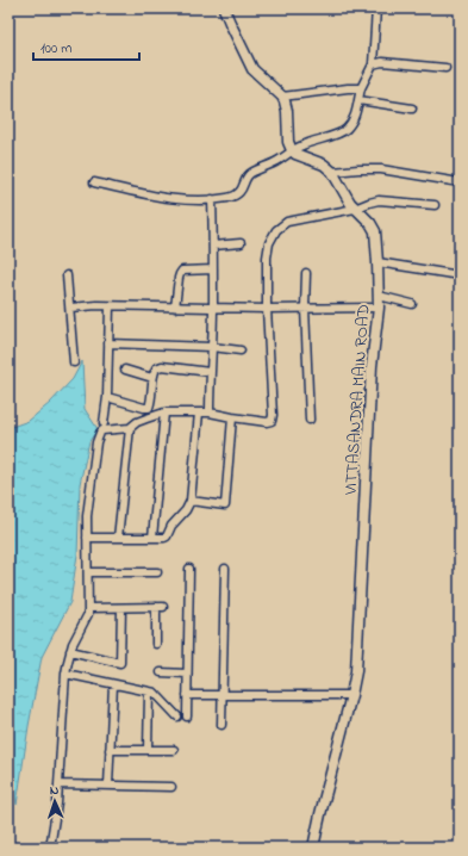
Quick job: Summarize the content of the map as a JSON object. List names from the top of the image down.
{
  "streets": {
    "street": ["VITTASANDRA MAIN ROAD"]
  },
  "scale_bar": "100 m",
  "north": "top"
}
